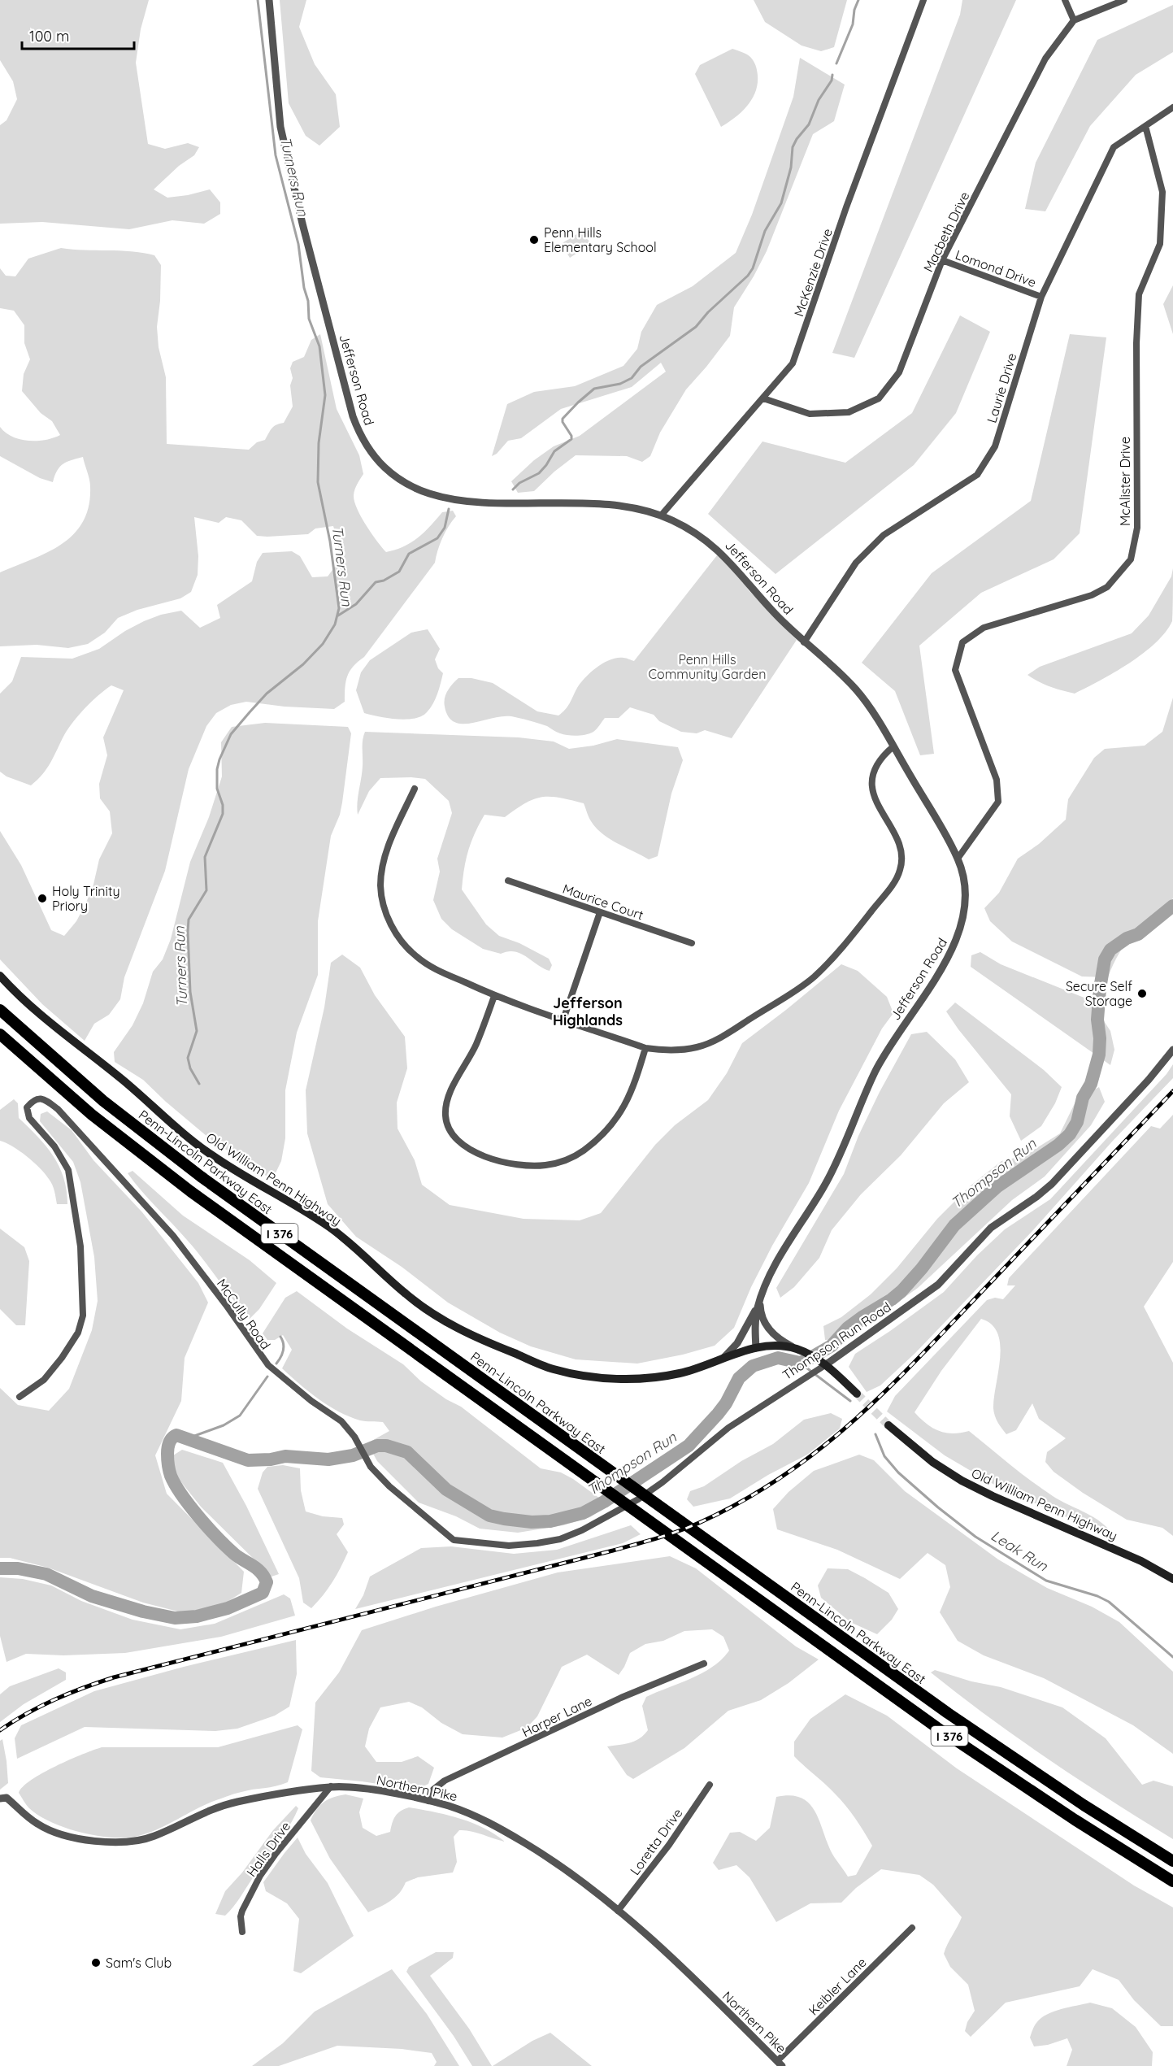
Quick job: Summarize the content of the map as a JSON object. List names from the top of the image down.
{
  "streets": {
    "highway": ["Penn-Lincoln Parkway East", "I 376"],
    "main road": ["Old William Penn Highway"],
    "street": [
      "Macbeth Drive",
      "Lomond Drive",
      "McKenzie Drive",
      "Jefferson Road",
      "Laurie Drive",
      "McAlister Drive",
      "Maurice Court",
      "McCully Road",
      "Thompson Run Road",
      "Harper Lane",
      "Northern Pike",
      "Loretta Drive",
      "Halls Drive",
      "Keibler Lane"
    ]
  },
  "crossings": [
    ["Macbeth Drive", "Lomond Drive"],
    ["Macbeth Drive", "McKenzie Drive"],
    ["Lomond Drive", "Laurie Drive"],
    ["McKenzie Drive", "Jefferson Road"],
    ["Jefferson Road", "Laurie Drive"],
    ["Jefferson Road", "McAlister Drive"],
    ["Jefferson Road", "Old William Penn Highway"],
    ["Laurie Drive", "McAlister Drive"],
    ["Old William Penn Highway", "Thompson Run Road"],
    ["McCully Road", "Thompson Run Road"],
    ["Harper Lane", "Northern Pike"],
    ["Northern Pike", "Loretta Drive"],
    ["Northern Pike", "Halls Drive"],
    ["Northern Pike", "Keibler Lane"]
  ],
  "districts": ["Jefferson Highlands"],
  "water": ["Turners Run", "Thompson Run", "Leak Run"],
  "parks": ["Penn Hills Community Garden"],
  "places": [
    "Penn Hills Elementary School",
    "Holy Trinity Priory",
    "Secure Self Storage",
    "Sam's Club"
  ],
  "scale_bar": "100 m"
}
